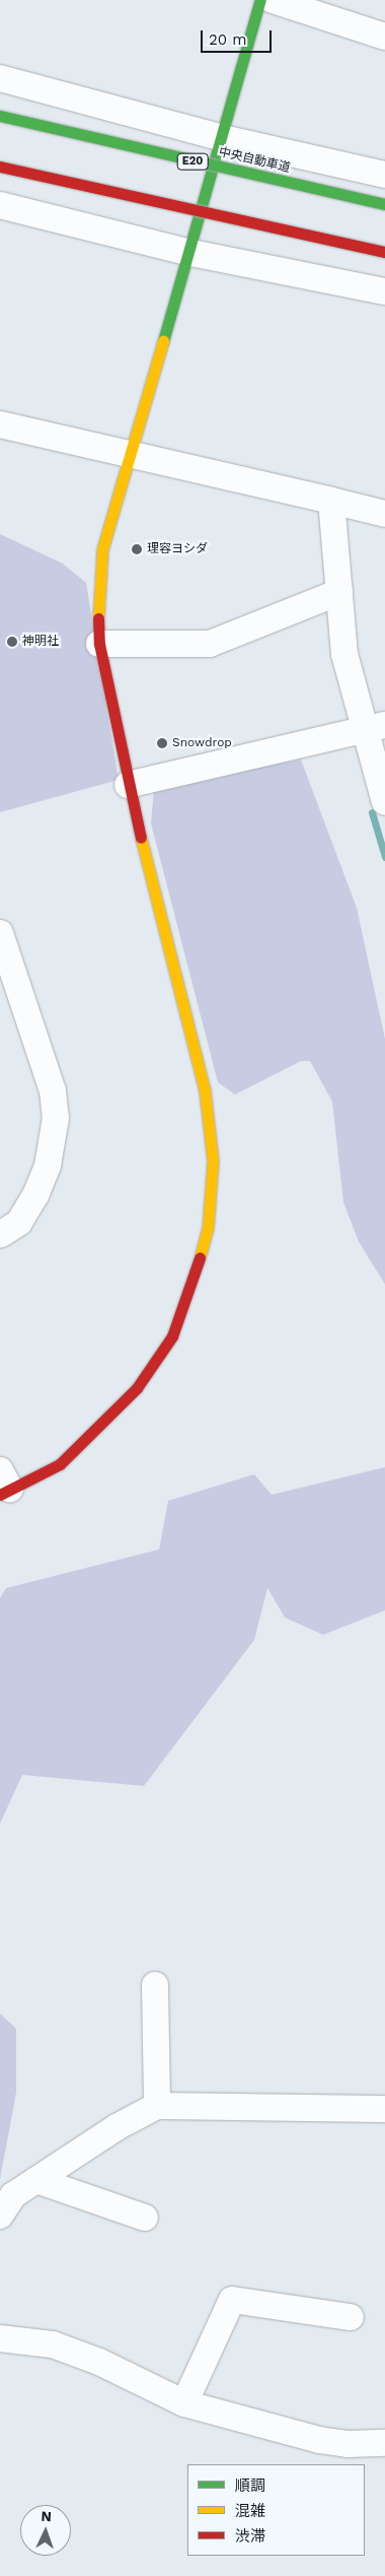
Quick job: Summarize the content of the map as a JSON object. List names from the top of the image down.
{
  "streets": {
    "main road": ["中央自動車道", "E20"]
  },
  "places": ["理容ヨシダ", "神明社", "Snowdrop"],
  "legend": ["順調", "混雑", "渋滞"],
  "scale_bar": "20 m",
  "north": "top"
}
